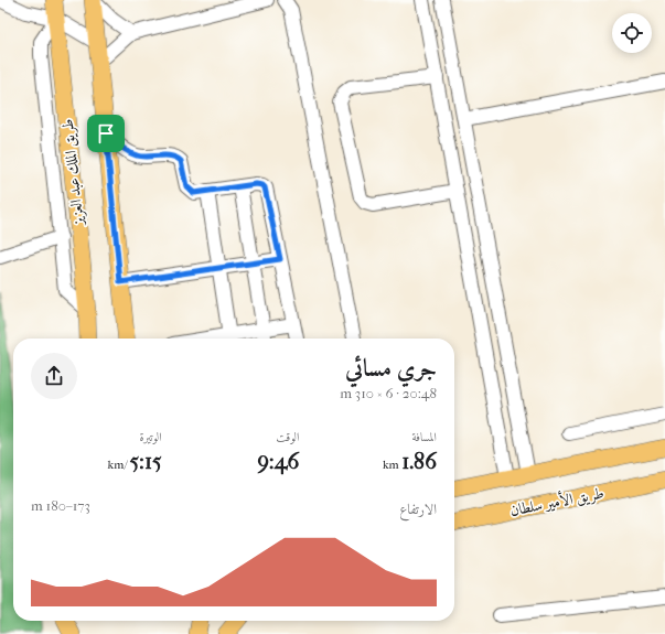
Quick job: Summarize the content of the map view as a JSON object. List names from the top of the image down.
{
  "streets": {
    "main road": ["طريق الملك عبد العزيز", "طريق الأمير سلطان"]
  },
  "page": {
    "heading": ["جري مسائي", "20:48 · 6 × 310 m"],
    "stats": [
      ["المسافة", "1.86 km"],
      ["الوقت", "9:46"],
      ["الوتيرة", "5:15 /km"]
    ],
    "chart": ["الارتفاع", "173–180 m"]
  }
}
